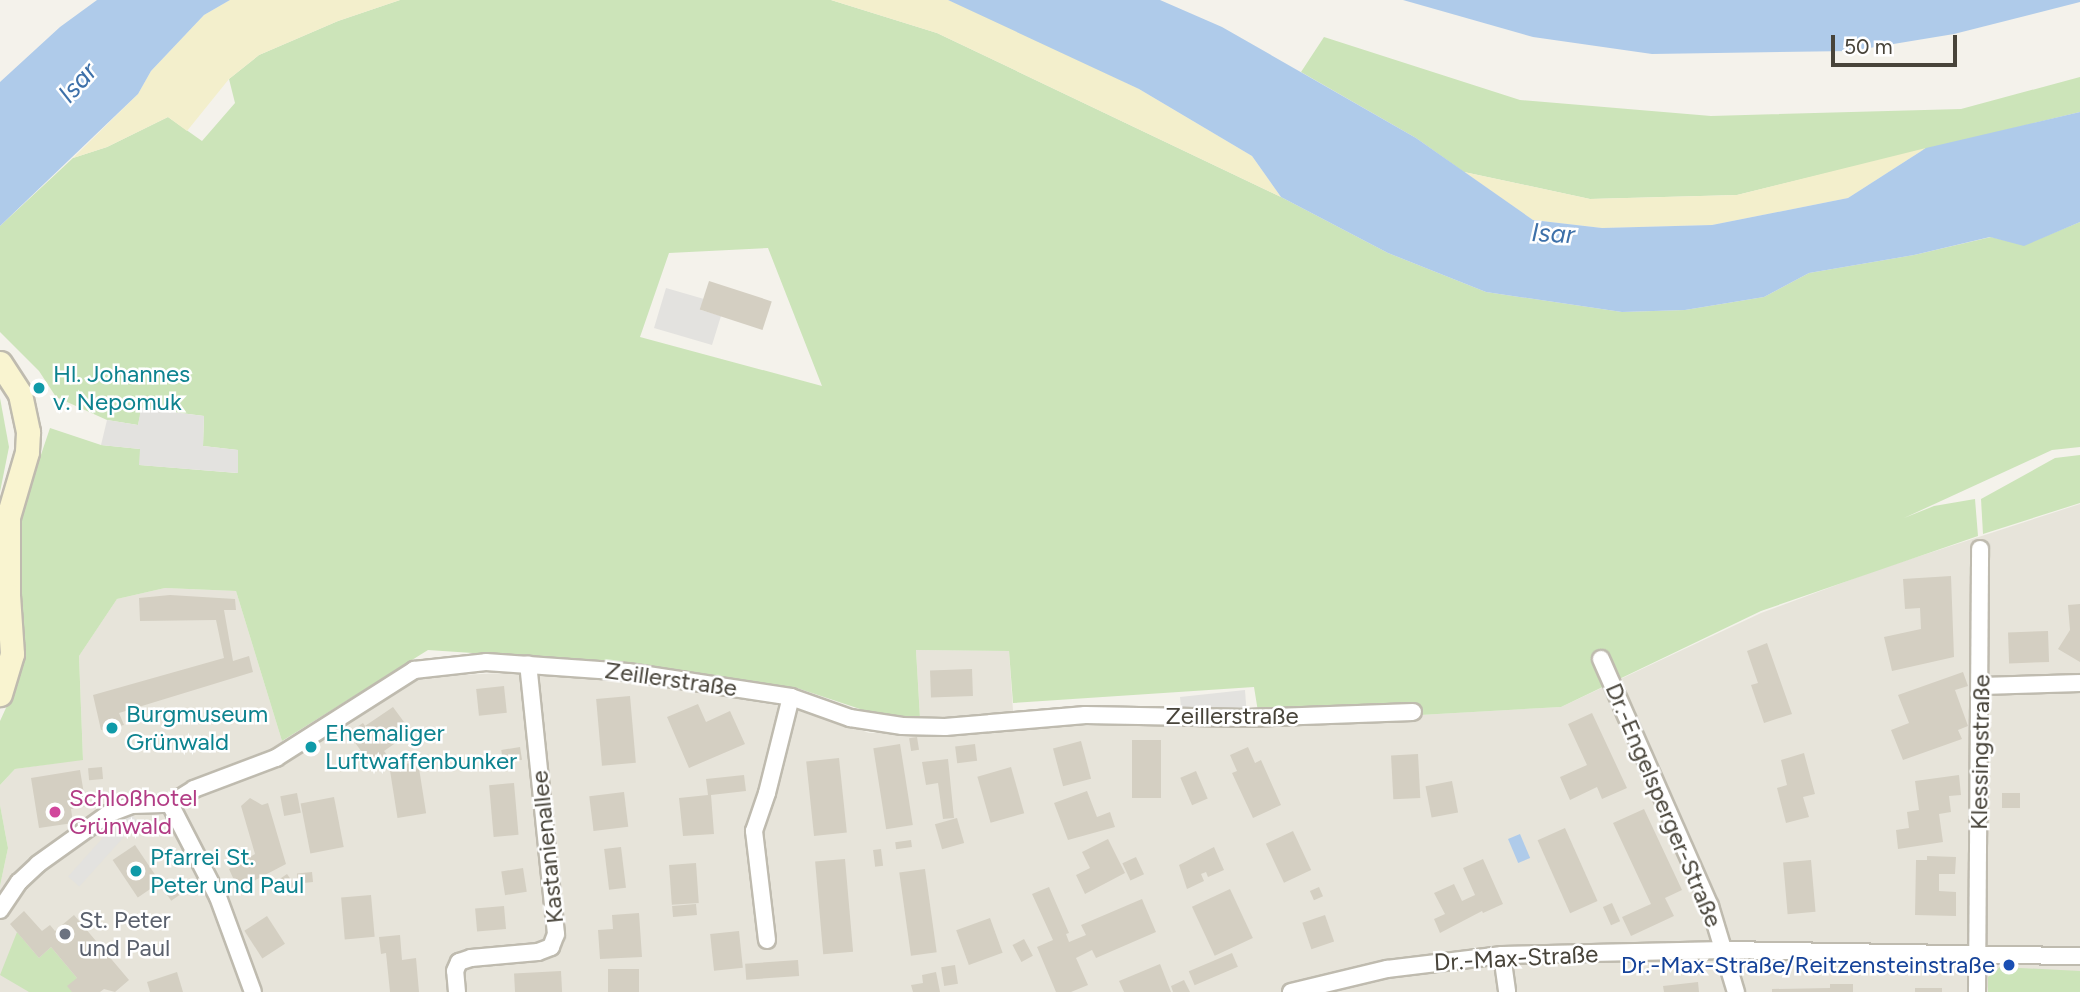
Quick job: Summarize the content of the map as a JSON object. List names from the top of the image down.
{
  "streets": {
    "street": [
      "Zeillerstraße",
      "Klessingstraße",
      "Dr.-Engelsperger-Straße",
      "Kastanienallee",
      "Dr.-Max-Straße"
    ]
  },
  "crossings": [
    ["Zeillerstraße", "Kastanienallee"],
    ["Klessingstraße", "Dr.-Max-Straße"],
    ["Dr.-Engelsperger-Straße", "Dr.-Max-Straße"]
  ],
  "water": ["Isar"],
  "places": [
    "Hl. Johannes v. Nepomuk",
    "Burgmuseum Grünwald",
    "Ehemaliger Luftwaffenbunker",
    "Schloßhotel Grünwald",
    "Pfarrei St. Peter und Paul",
    "St. Peter und Paul",
    "Dr.-Max-Straße/Reitzensteinstraße"
  ],
  "scale_bar": "50 m"
}
